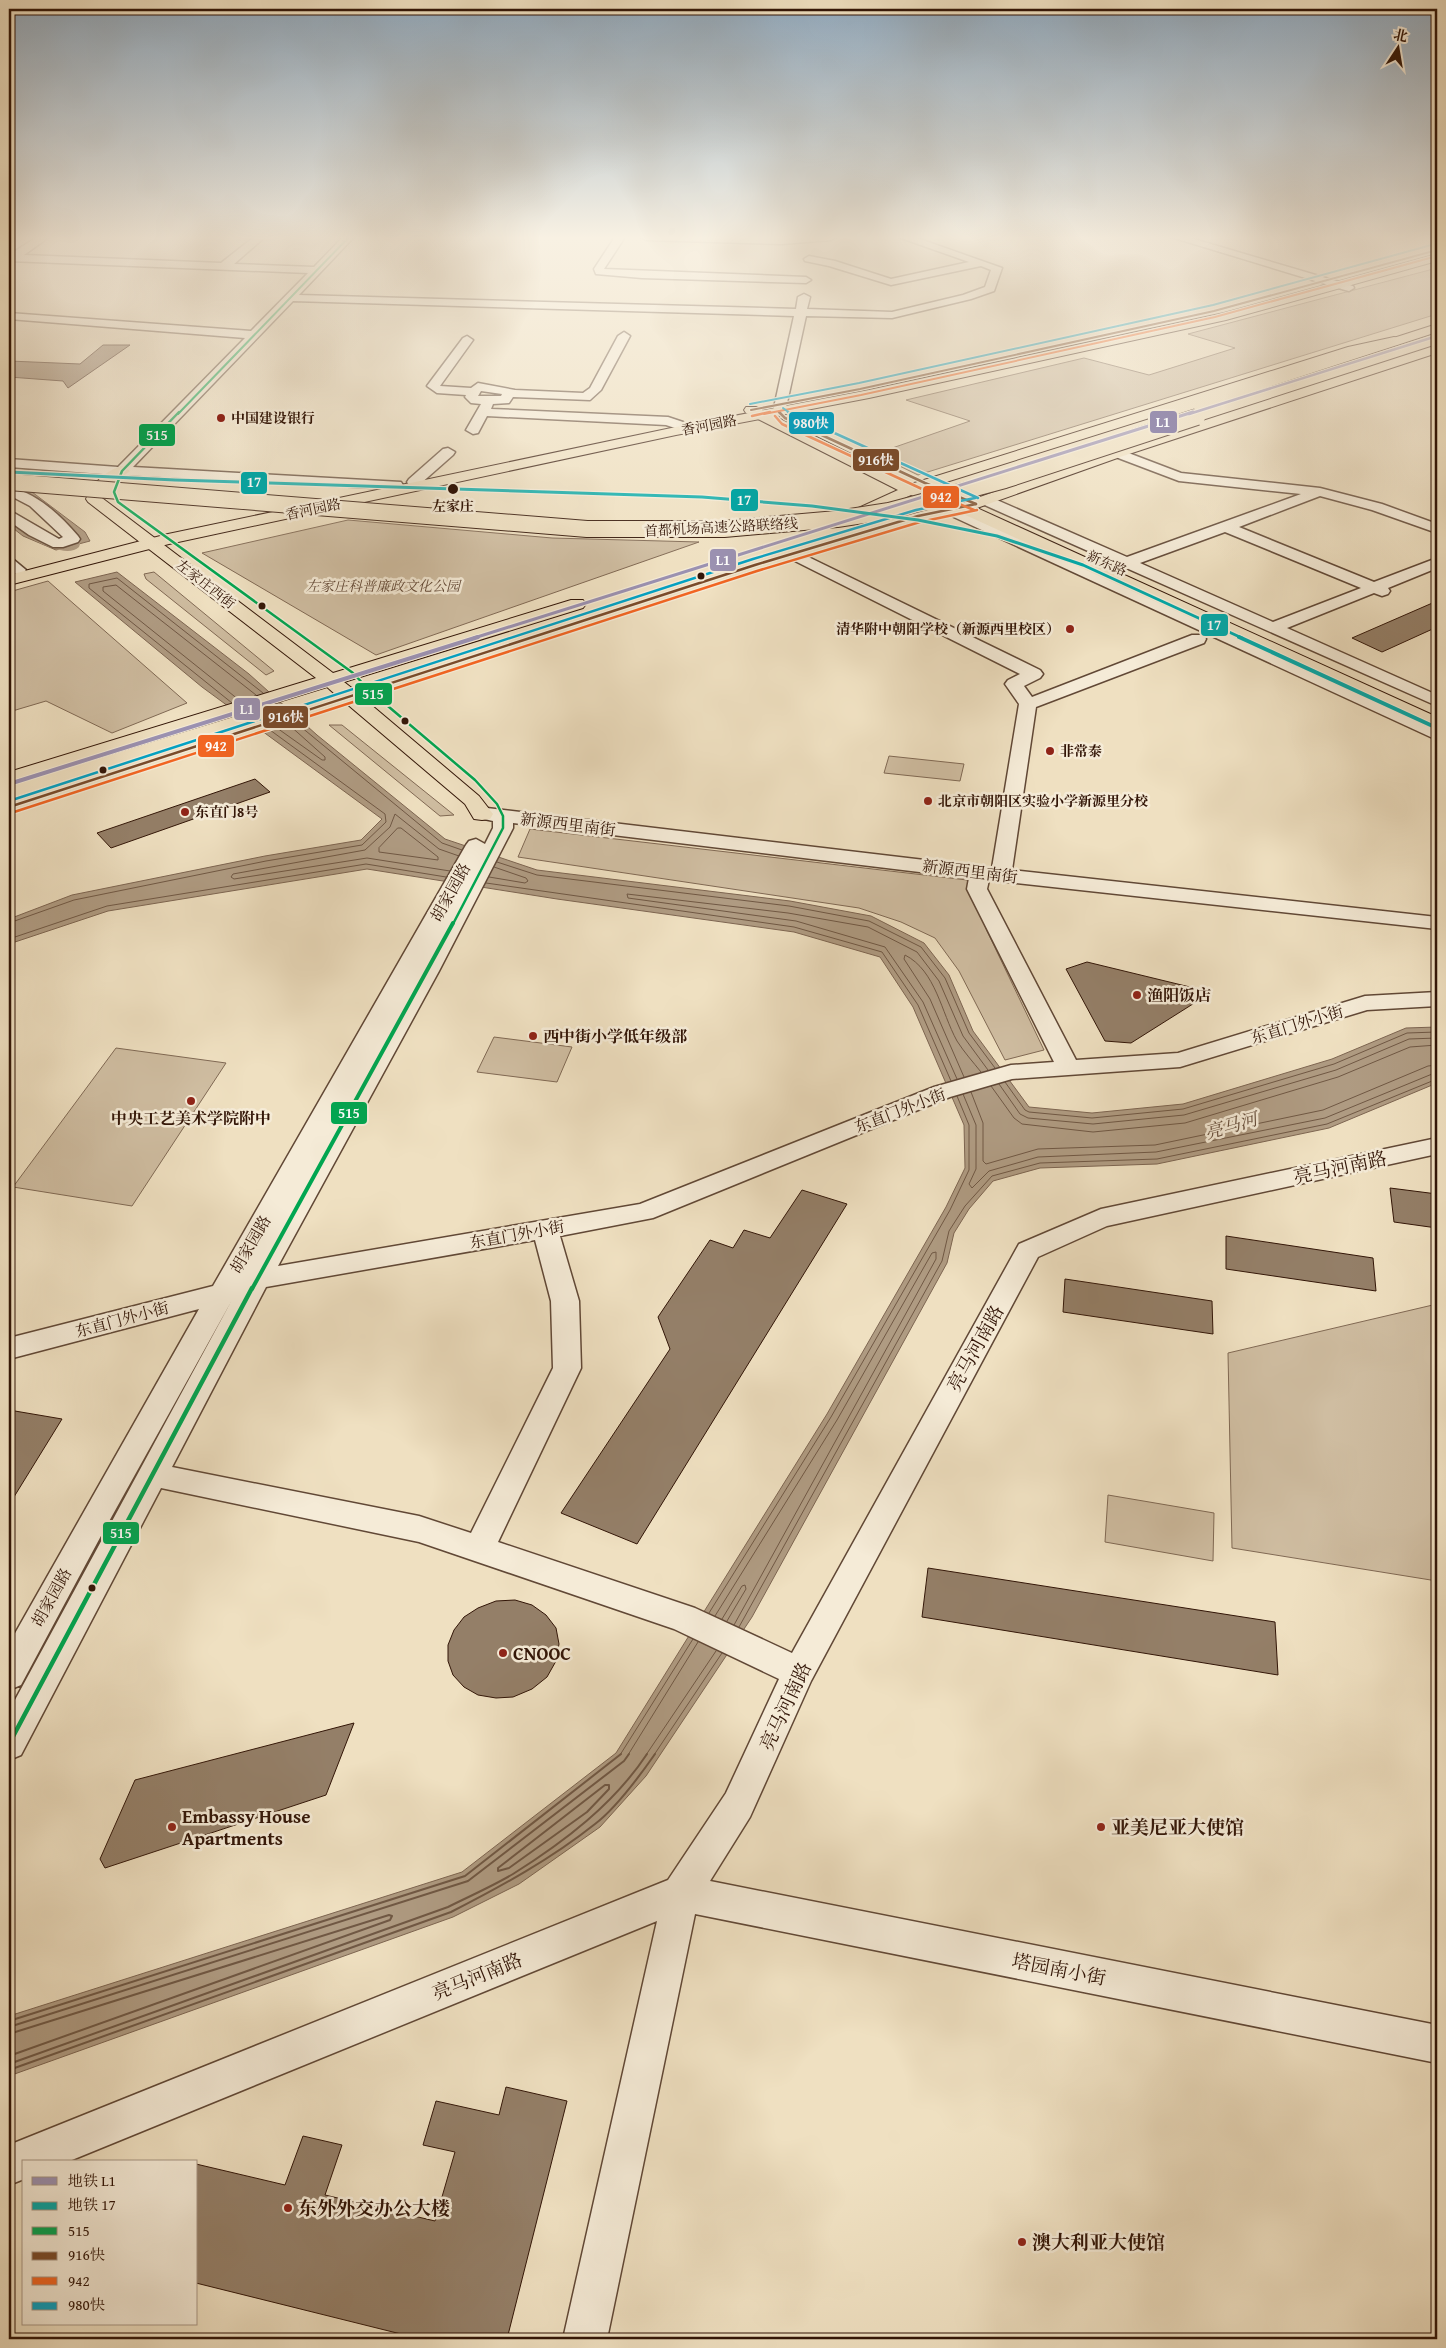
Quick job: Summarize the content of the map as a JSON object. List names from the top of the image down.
{
  "streets": {
    "main road": [
      "香河园路",
      "首都机场高速公路联络线",
      "新东路",
      "左家庄西街",
      "新源西里南街"
    ],
    "street": [
      "胡家园路",
      "东直门外小街",
      "亮马河南路",
      "塔园南小街"
    ]
  },
  "crossings": [
    ["香河园路", "左家庄西街"],
    ["左家庄西街", "新源西里南街"],
    ["新源西里南街", "胡家园路"],
    ["胡家园路", "东直门外小街"],
    ["亮马河南路", "塔园南小街"]
  ],
  "water": ["亮马河"],
  "parks": ["左家庄科普廉政文化公园"],
  "places": [
    "中国建设银行",
    "左家庄",
    "清华附中朝阳学校（新源西里校区）",
    "非常泰",
    "北京市朝阳区实验小学新源里分校",
    "东直门8号",
    "渔阳饭店",
    "西中街小学低年级部",
    "中央工艺美术学院附中",
    "CNOOC",
    "Embassy House Apartments",
    "亚美尼亚大使馆",
    "东外外交办公大楼",
    "澳大利亚大使馆"
  ],
  "lines": [
    "metro line L1",
    "transit line 515",
    "transit line 916快",
    "transit line 942",
    "transit line 980快",
    "metro line 17"
  ],
  "legend": [
    "地铁 L1",
    "地铁 17",
    "515",
    "916快",
    "942",
    "980快"
  ],
  "north": "top"
}
